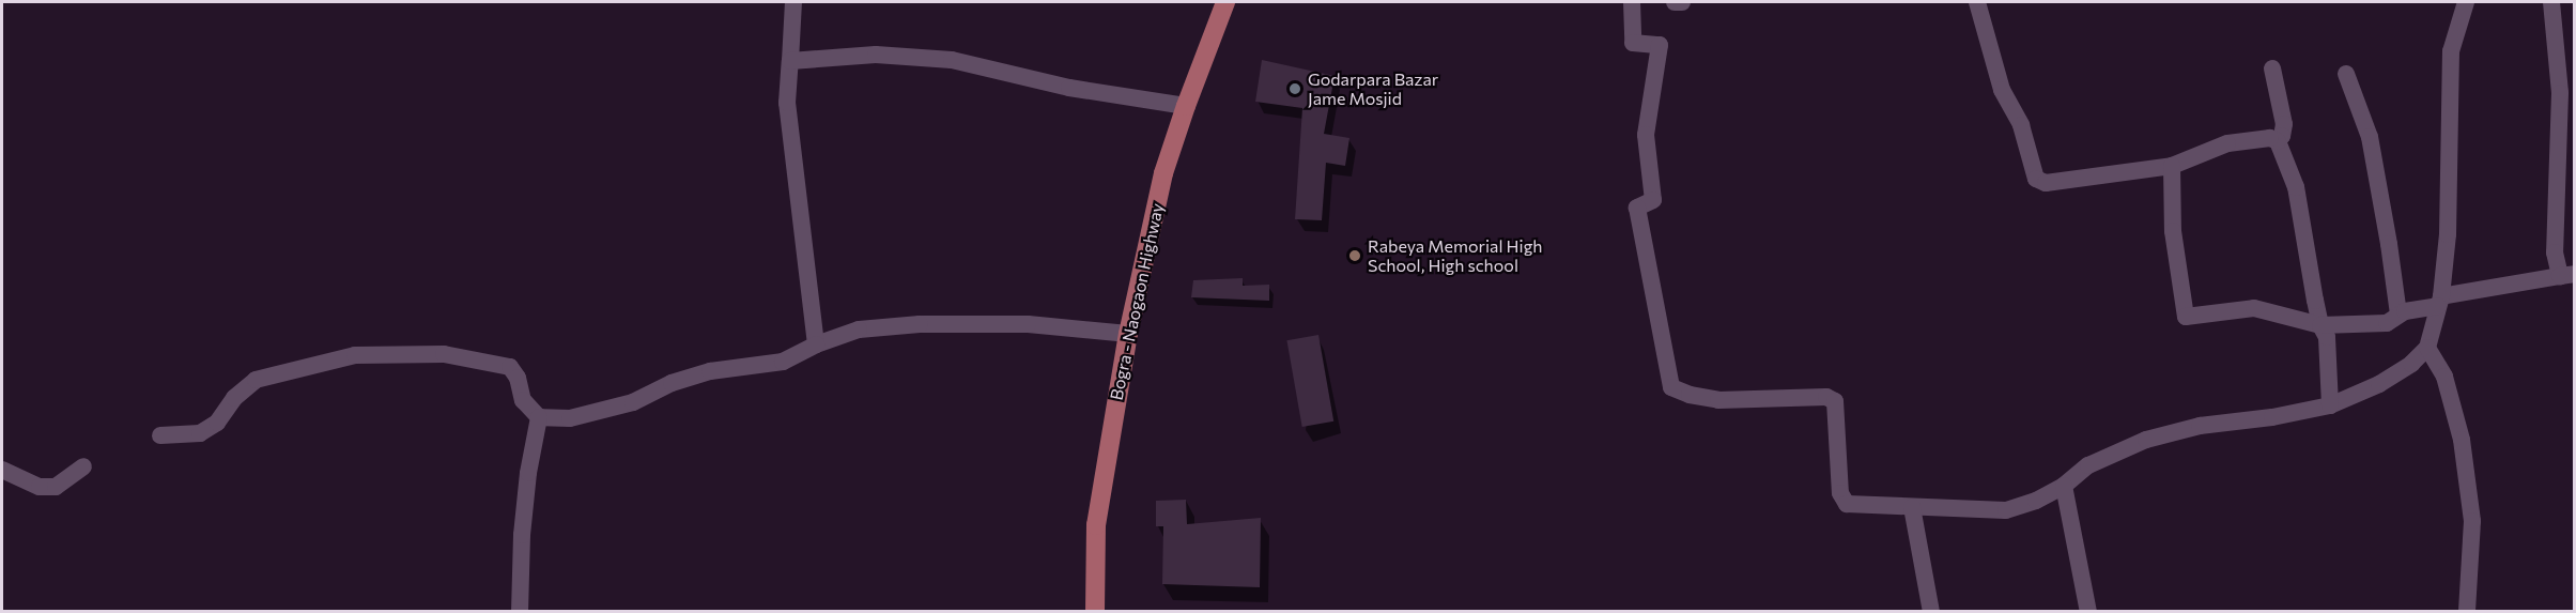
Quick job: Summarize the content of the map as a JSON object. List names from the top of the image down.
{
  "streets": {
    "main road": ["Bogra - Naogaon Highway"]
  },
  "places": ["Godarpara Bazar Jame Mosjid", "Rabeya Memorial High School, High school"]
}
